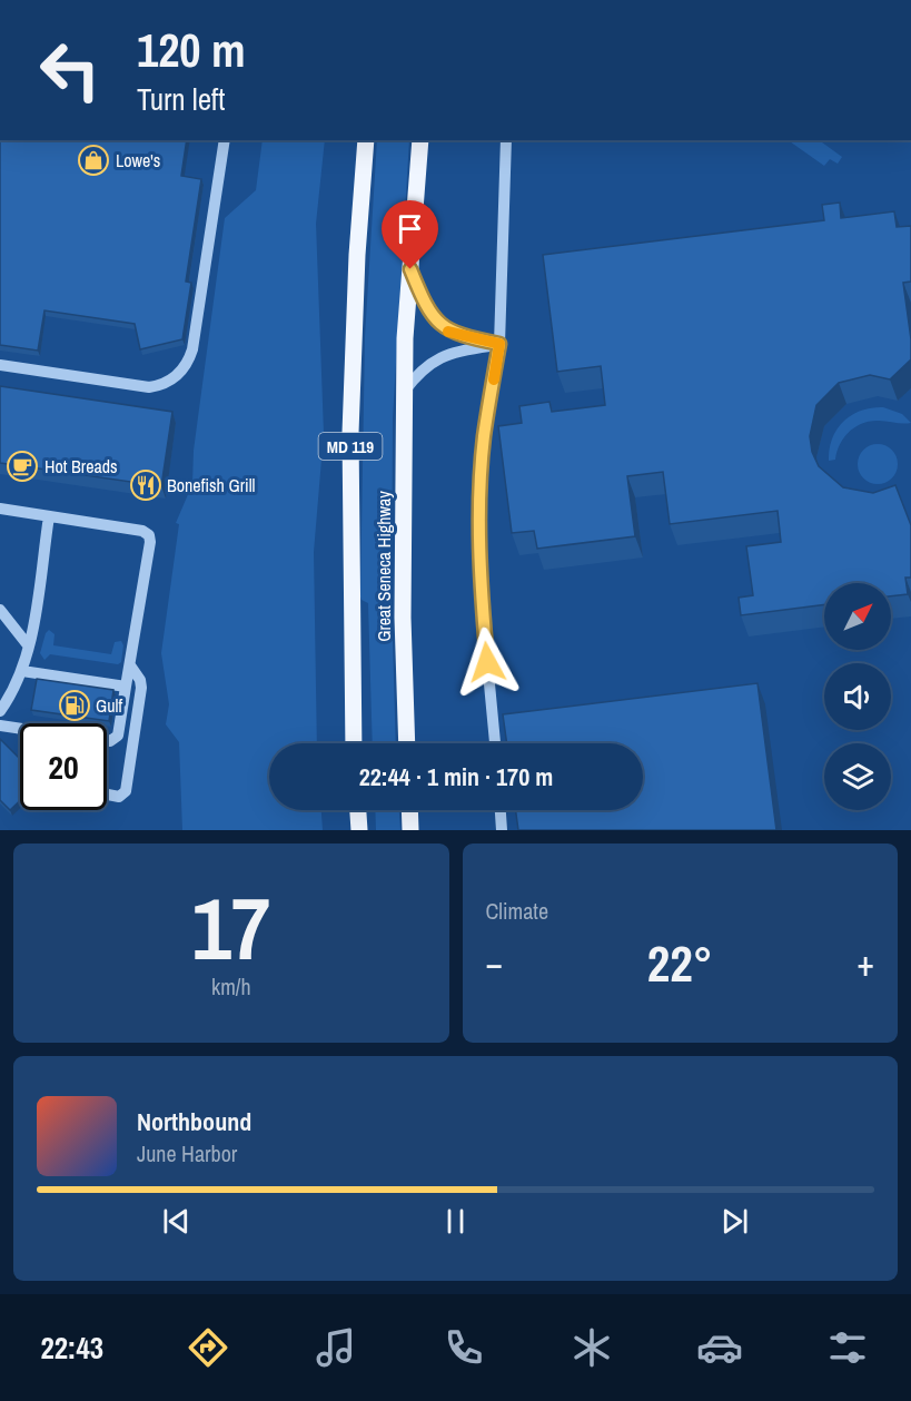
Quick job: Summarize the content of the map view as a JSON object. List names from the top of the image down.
{
  "streets": {
    "main road": ["MD 119", "Great Seneca Highway"]
  },
  "places": {
    "shop": ["Lowe's"],
    "cafe": ["Hot Breads"],
    "restaurant": ["Bonefish Grill"],
    "fuel station": ["Gulf"]
  },
  "north": "top right",
  "page": {
    "turn": ["120 m", "Turn left"],
    "limit": "20",
    "trip": "22:44 · 1 min · 170 m",
    "tile": [
      ["17", "km/h"],
      "Climate"
    ],
    "heat": ["−", "22°", "+"],
    "song": ["Northbound", "June Harbor"],
    "tabs": "22:43"
  }
}
